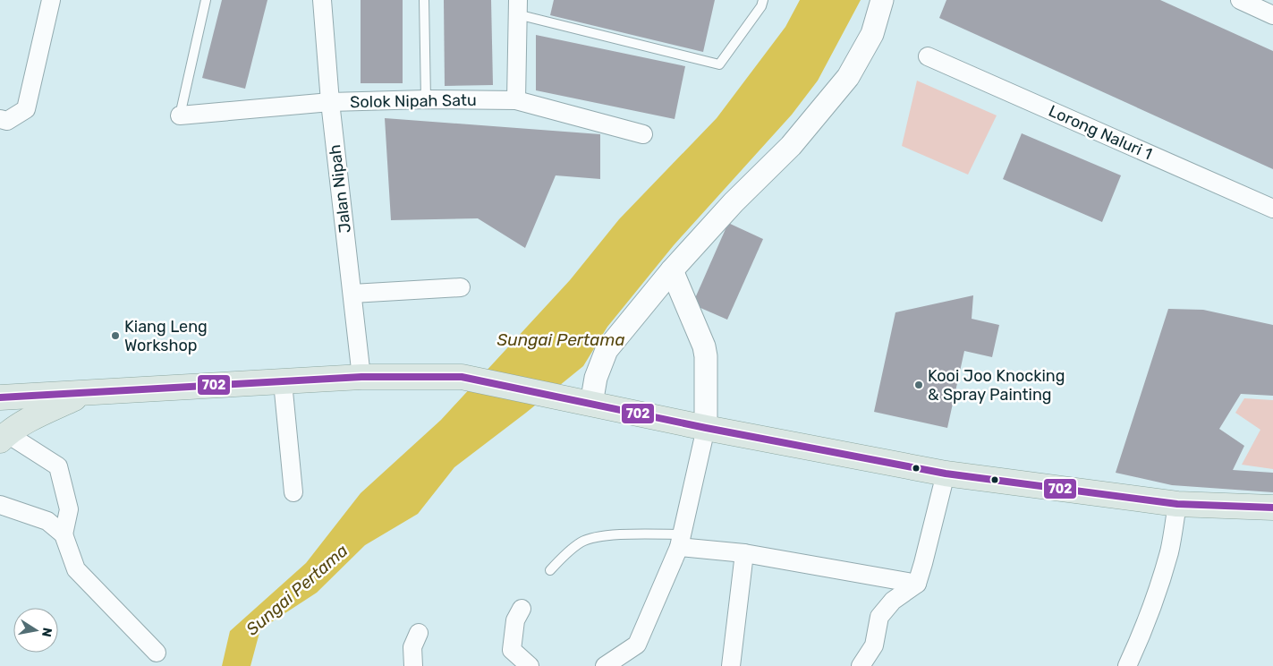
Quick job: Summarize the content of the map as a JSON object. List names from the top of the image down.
{
  "streets": {
    "street": ["Solok Nipah Satu", "Lorong Naluri 1", "Jalan Nipah"]
  },
  "crossings": [
    ["Solok Nipah Satu", "Jalan Nipah"]
  ],
  "water": ["Sungai Pertama"],
  "places": ["Kiang Leng Workshop", "Kooi Joo Knocking & Spray Painting"],
  "lines": ["transit line 702"],
  "north": "right"
}
